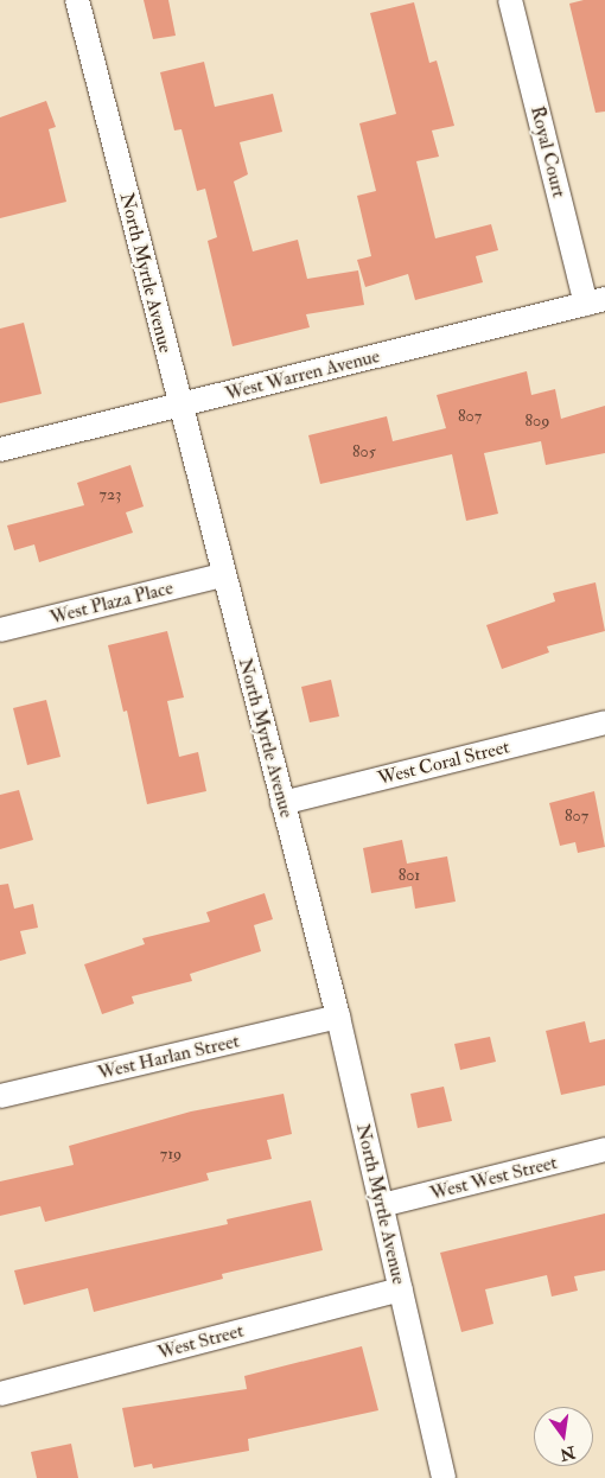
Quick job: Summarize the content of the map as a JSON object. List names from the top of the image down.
{
  "streets": {
    "street": [
      "Royal Court",
      "North Myrtle Avenue",
      "West Warren Avenue",
      "West Plaza Place",
      "West Coral Street",
      "West Harlan Street",
      "West West Street",
      "West Street"
    ]
  },
  "crossings": [
    ["Royal Court", "West Warren Avenue"],
    ["North Myrtle Avenue", "West Warren Avenue"],
    ["North Myrtle Avenue", "West Plaza Place"],
    ["North Myrtle Avenue", "West Coral Street"],
    ["North Myrtle Avenue", "West Harlan Street"],
    ["North Myrtle Avenue", "West West Street"],
    ["North Myrtle Avenue", "West Street"]
  ],
  "house_numbers": [
    "807",
    "809",
    "805",
    "723",
    "807",
    "801",
    "719"
  ],
  "north": "bottom"
}
